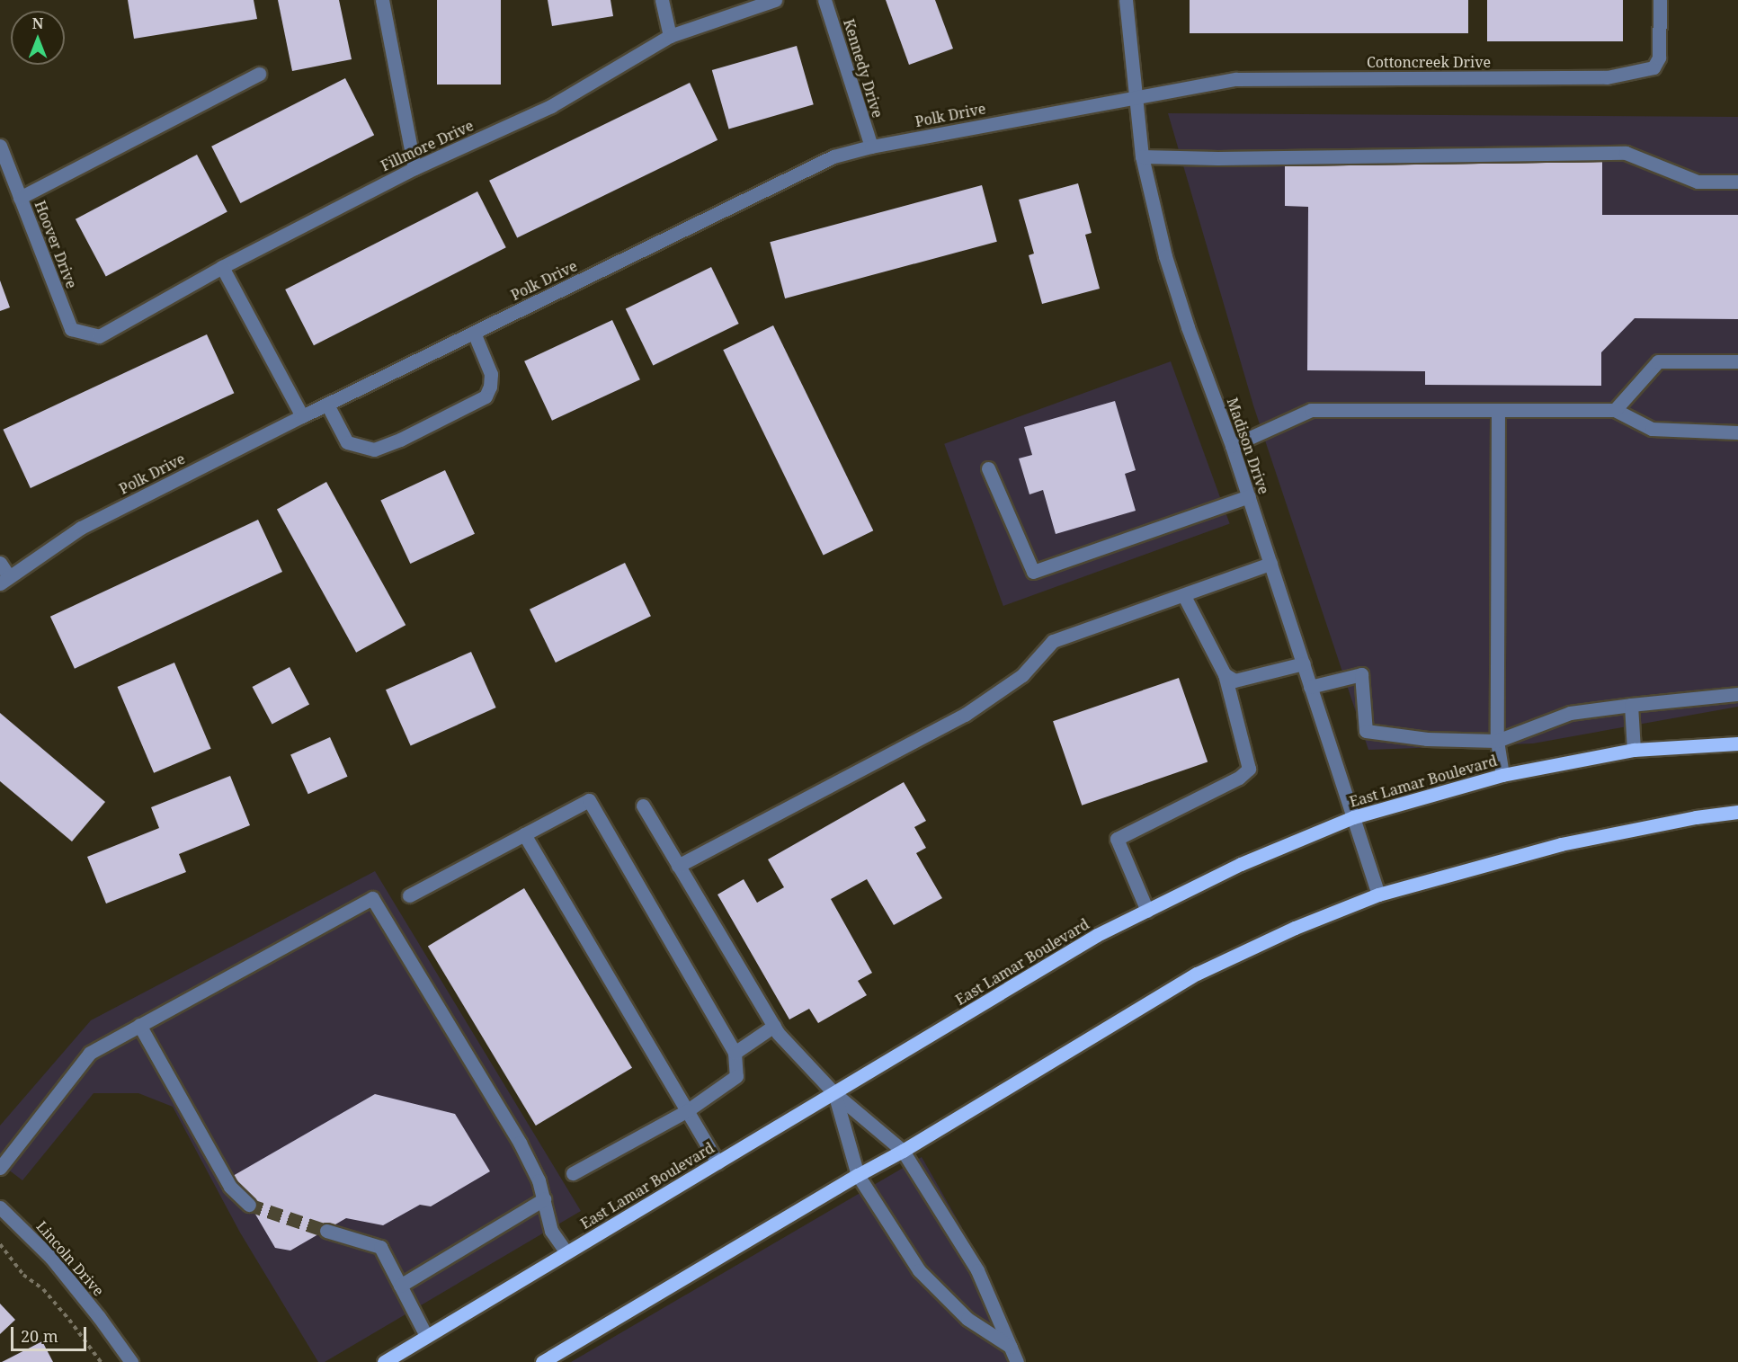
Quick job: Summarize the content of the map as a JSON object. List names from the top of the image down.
{
  "streets": {
    "main road": ["East Lamar Boulevard"],
    "street": [
      "Cottoncreek Drive",
      "Kennedy Drive",
      "Polk Drive",
      "Fillmore Drive",
      "Hoover Drive",
      "Madison Drive",
      "Lincoln Drive"
    ]
  },
  "crossings": [
    ["Cottoncreek Drive", "Polk Drive"],
    ["Cottoncreek Drive", "Madison Drive"],
    ["Kennedy Drive", "Polk Drive"],
    ["Polk Drive", "Madison Drive"],
    ["Fillmore Drive", "Hoover Drive"],
    ["Madison Drive", "East Lamar Boulevard"]
  ],
  "scale_bar": "20 m",
  "north": "top"
}
